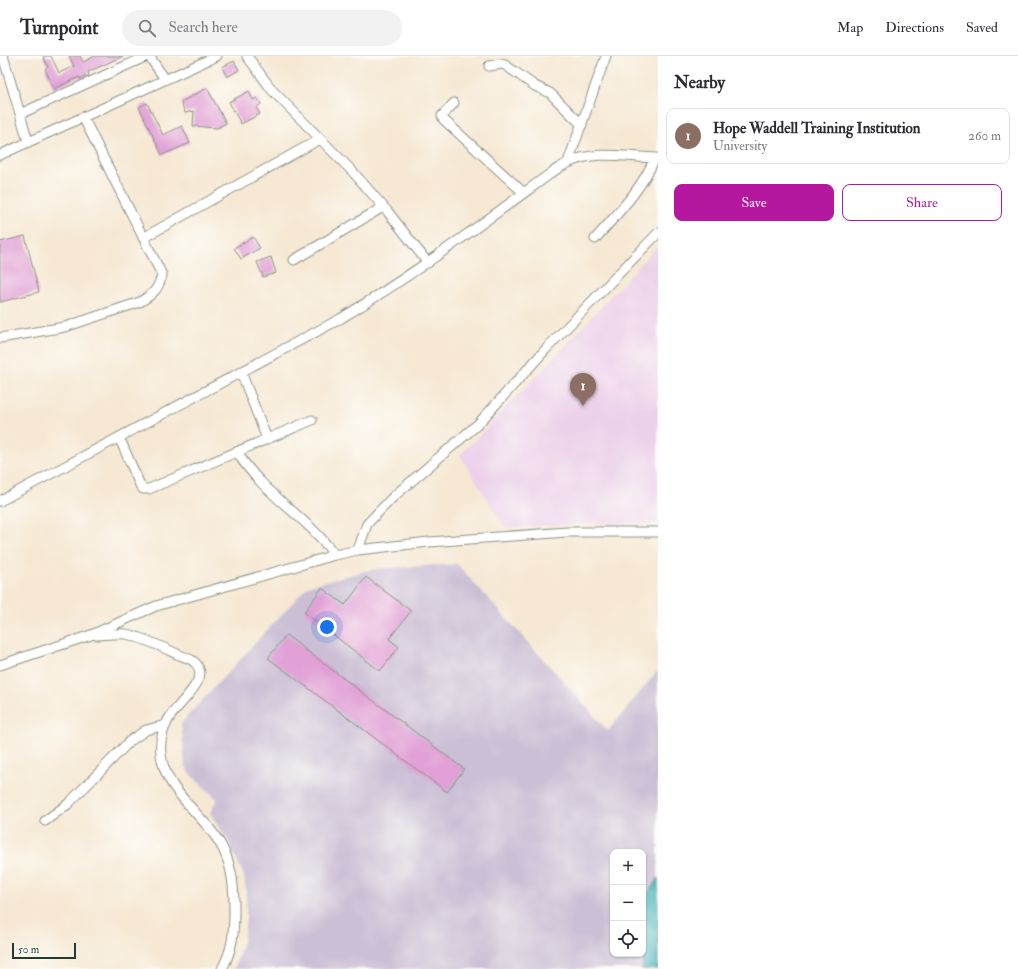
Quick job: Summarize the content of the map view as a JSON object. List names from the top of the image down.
{
  "scale_bar": "50 m",
  "page": {
    "header": "Turnpoint",
    "search": "Search here",
    "nav": ["Map", "Directions", "Saved"],
    "heading": "Nearby",
    "list": [
      {
        "mark": "1",
        "name": "Hope Waddell Training Institution",
        "note": "University",
        "value": "260 m"
      }
    ],
    "buttons": ["Save", "Share"],
    "pins": "1",
    "map_buttons": ["+", "−"],
    "scale": "50 m"
  }
}
